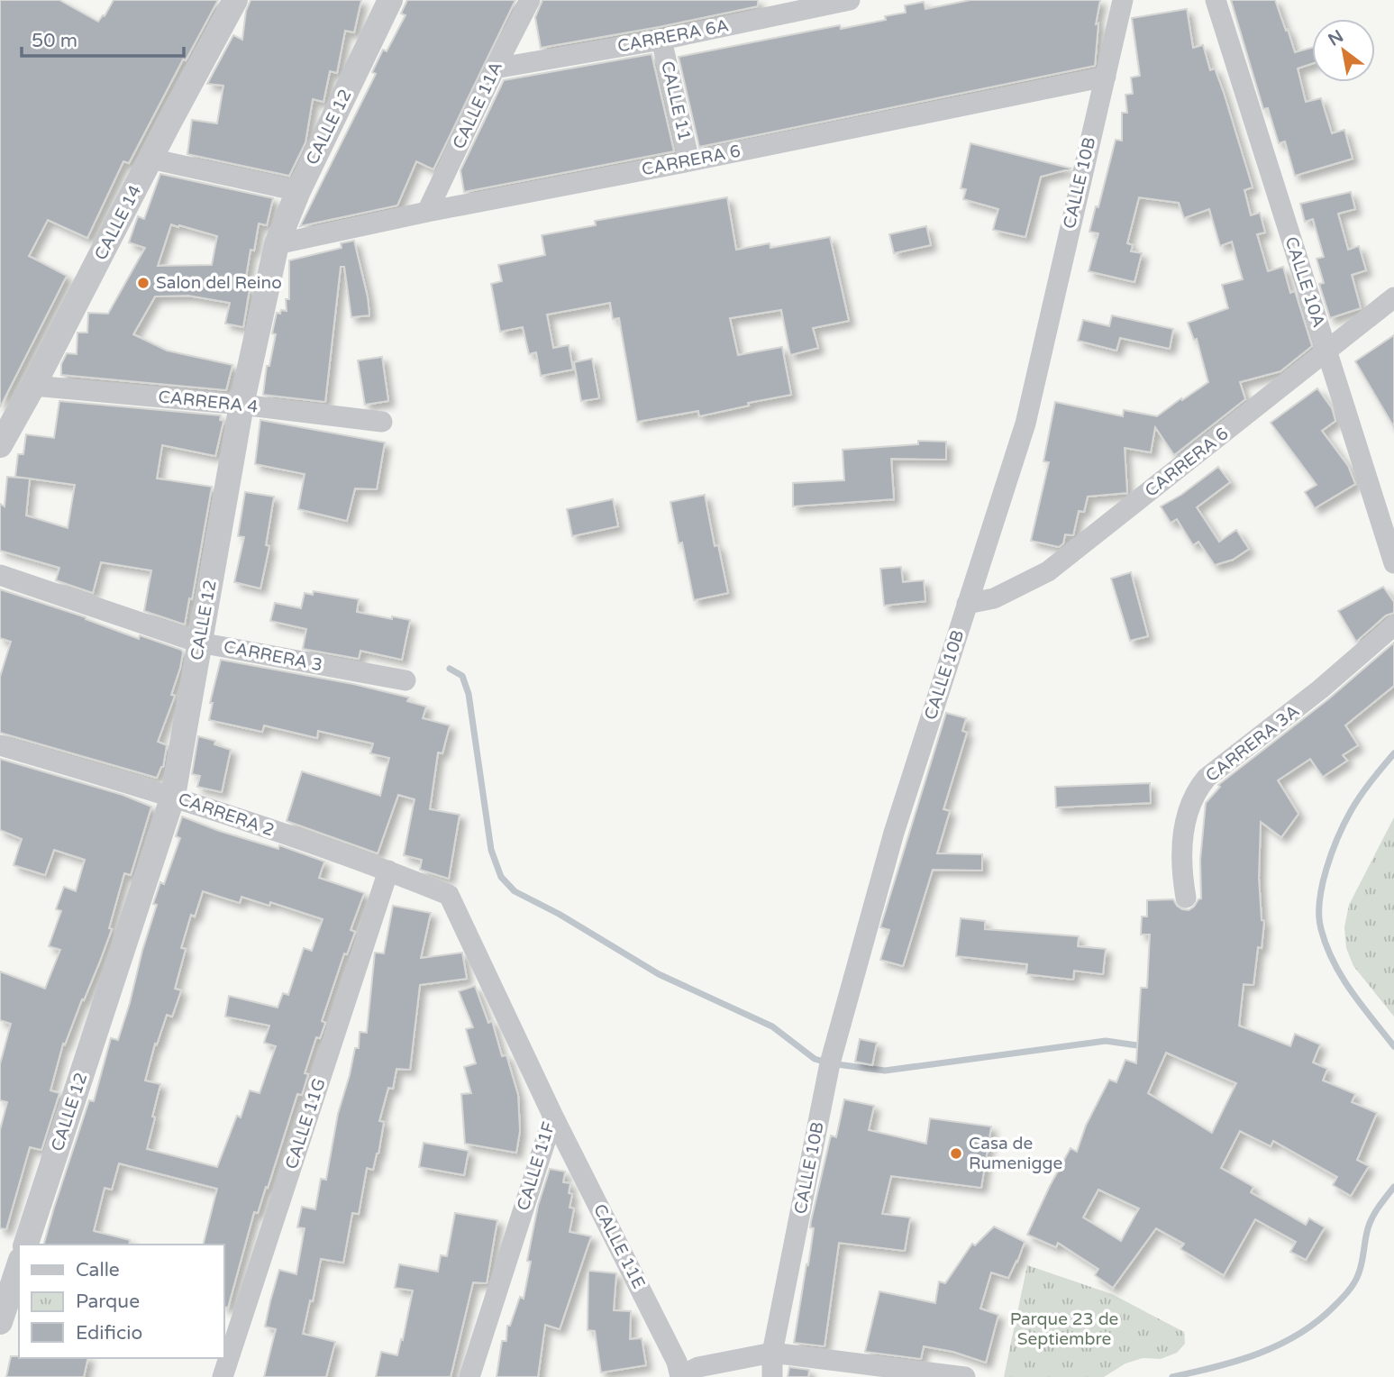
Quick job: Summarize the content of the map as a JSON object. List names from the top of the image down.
{
  "streets": {
    "street": [
      "CARRERA 6A",
      "CALLE 11",
      "CALLE 11A",
      "CALLE 12",
      "CARRERA 6",
      "CALLE 10B",
      "CALLE 14",
      "CALLE 10A",
      "CARRERA 4",
      "CARRERA 3",
      "CARRERA 3A",
      "CARRERA 2",
      "CALLE 11G",
      "CALLE 11F",
      "CALLE 11E"
    ]
  },
  "crossings": [
    ["CARRERA 6A", "CALLE 11"],
    ["CARRERA 6A", "CALLE 11A"],
    ["CALLE 11", "CARRERA 6"],
    ["CALLE 11A", "CARRERA 6"],
    ["CALLE 12", "CARRERA 6"],
    ["CALLE 12", "CARRERA 4"],
    ["CALLE 12", "CARRERA 3"],
    ["CALLE 12", "CARRERA 2"],
    ["CARRERA 6", "CALLE 10B"],
    ["CARRERA 6", "CALLE 10A"],
    ["CALLE 14", "CARRERA 4"],
    ["CARRERA 2", "CALLE 11G"],
    ["CARRERA 2", "CALLE 11F"],
    ["CALLE 11F", "CALLE 11E"]
  ],
  "parks": ["Parque 23 de Septiembre"],
  "places": ["Salon del Reino", "Casa de Rumenigge"],
  "legend": ["Calle", "Parque", "Edificio"],
  "scale_bar": "50 m",
  "north": "top left"
}
